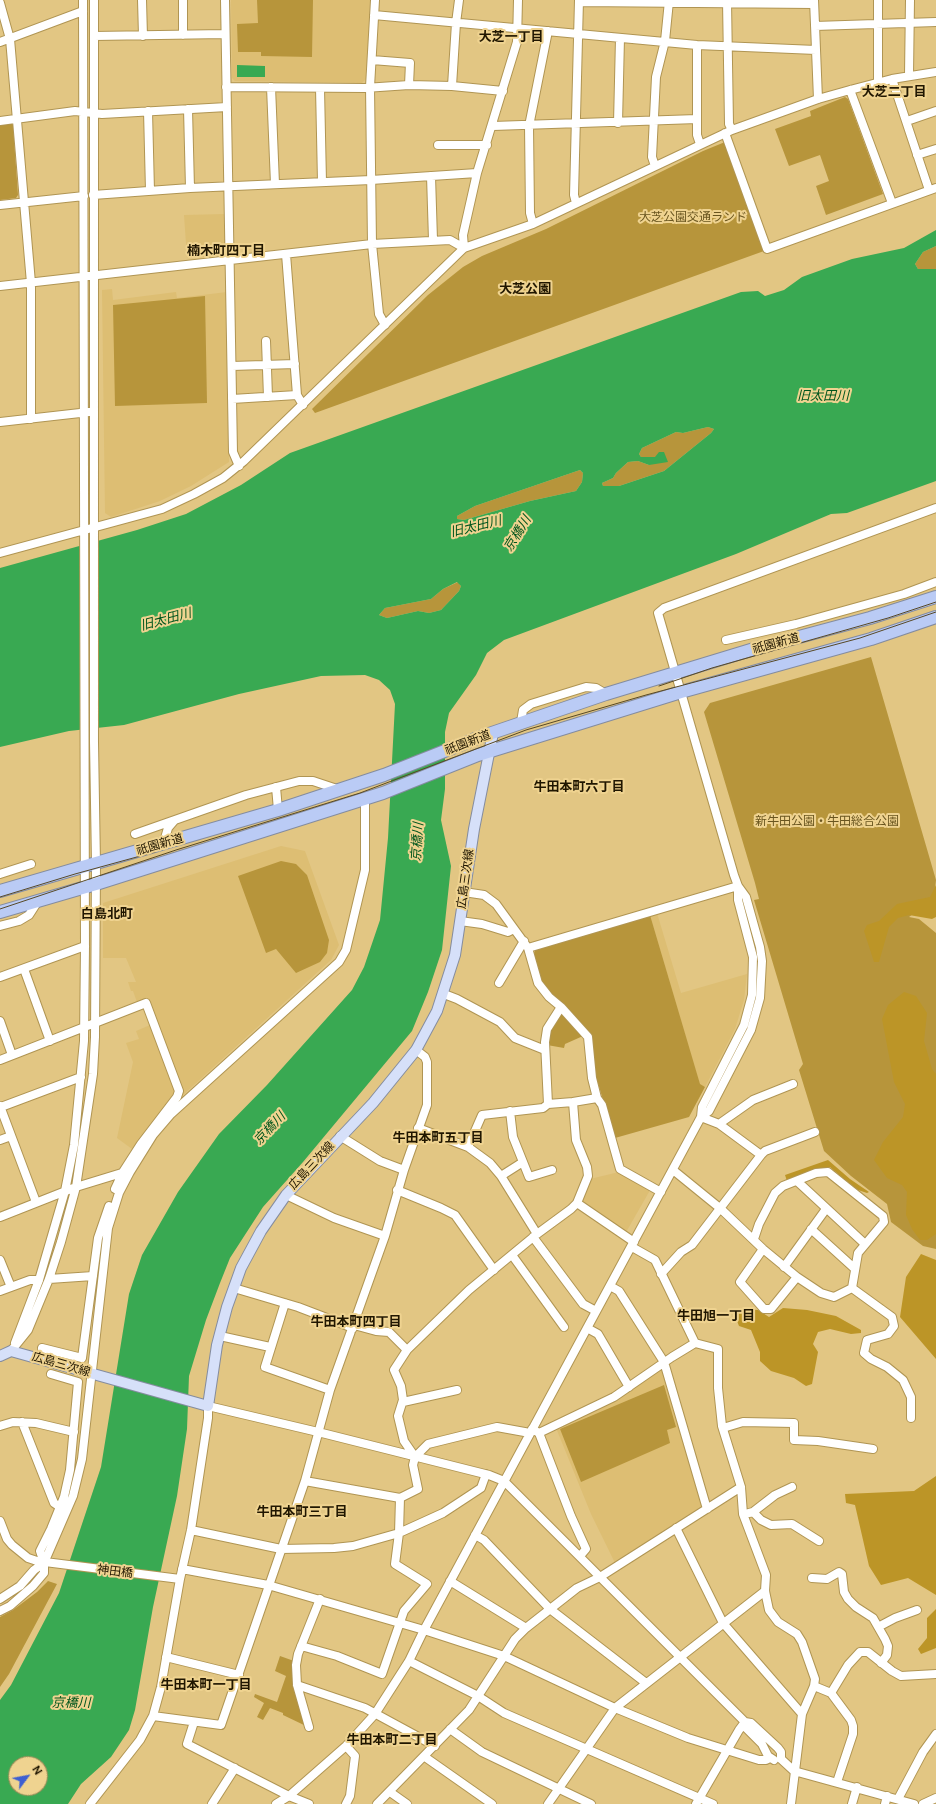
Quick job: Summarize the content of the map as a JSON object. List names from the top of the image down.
{
  "streets": {
    "highway": ["祇園新道"],
    "main road": ["広島三次線"],
    "street": ["神田橋"]
  },
  "crossings": [
    ["祇園新道", "広島三次線"]
  ],
  "districts": [
    "大芝一丁目",
    "大芝二丁目",
    "楠木町四丁目",
    "大芝公園",
    "牛田本町六丁目",
    "白島北町",
    "牛田本町五丁目",
    "牛田旭一丁目",
    "牛田本町四丁目",
    "牛田本町三丁目",
    "牛田本町一丁目",
    "牛田本町二丁目"
  ],
  "water": ["旧太田川", "京橋川"],
  "parks": ["大芝公園交通ランド", "新牛田公園・牛田総合公園"],
  "north": "top right"
}
